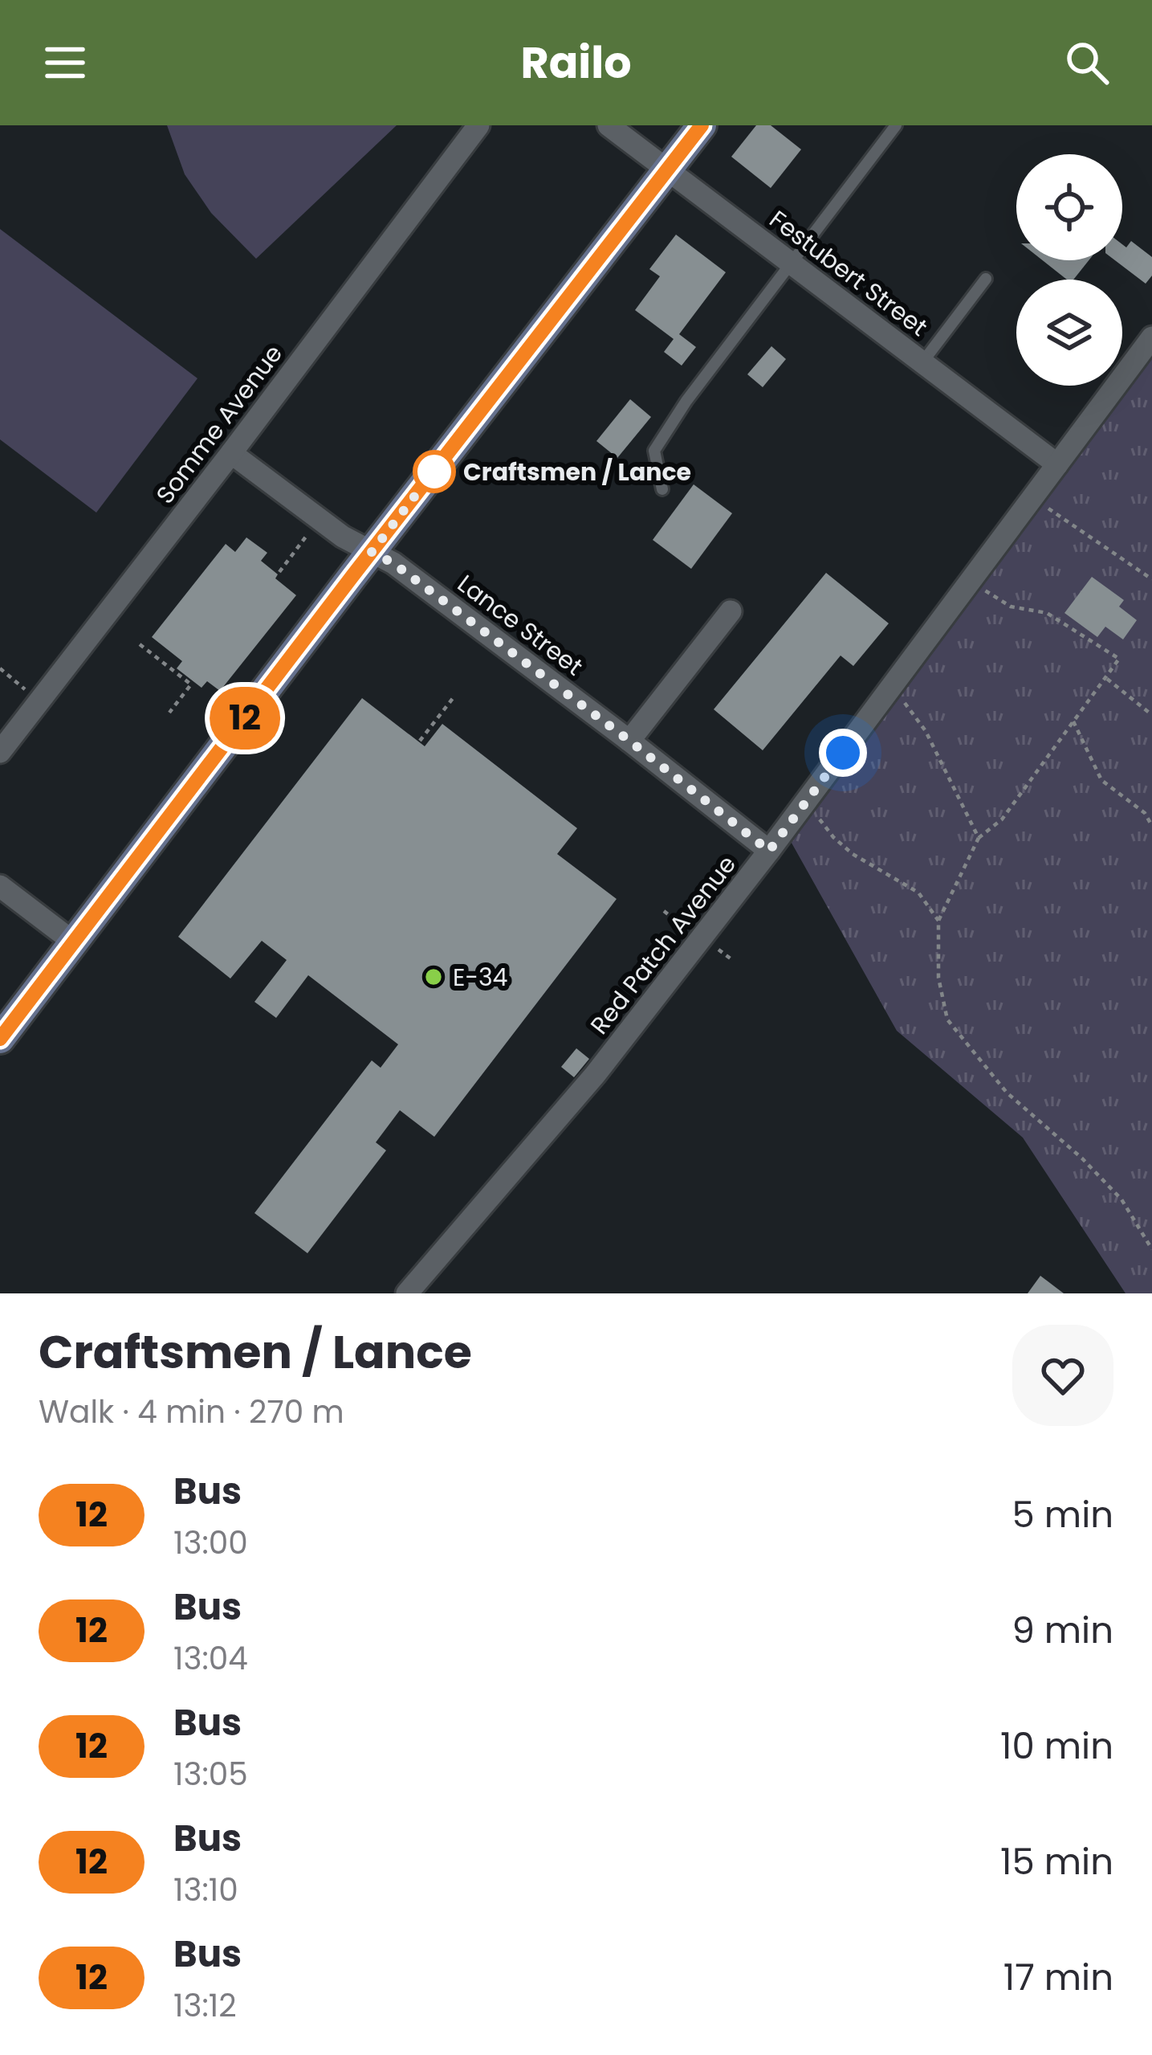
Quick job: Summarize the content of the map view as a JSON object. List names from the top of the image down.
{
  "streets": {
    "street": [
      "Festubert Street",
      "Somme Avenue",
      "Lance Street",
      "Red Patch Avenue"
    ]
  },
  "crossings": [
    ["Festubert Street", "Red Patch Avenue"],
    ["Somme Avenue", "Lance Street"],
    ["Lance Street", "Red Patch Avenue"]
  ],
  "places": ["Craftsmen / Lance", "E-34"],
  "lines": ["bus line 12"],
  "page": {
    "header": "Railo",
    "on_map": "12",
    "heading": ["Craftsmen / Lance", "Walk · 4 min · 270 m"],
    "list": [
      {
        "mark": "12",
        "name": "Bus",
        "note": "13:00",
        "value": "5 min"
      },
      {
        "mark": "12",
        "name": "Bus",
        "note": "13:04",
        "value": "9 min"
      },
      {
        "mark": "12",
        "name": "Bus",
        "note": "13:05",
        "value": "10 min"
      },
      {
        "mark": "12",
        "name": "Bus",
        "note": "13:10",
        "value": "15 min"
      },
      {
        "mark": "12",
        "name": "Bus",
        "note": "13:12",
        "value": "17 min"
      }
    ]
  }
}
